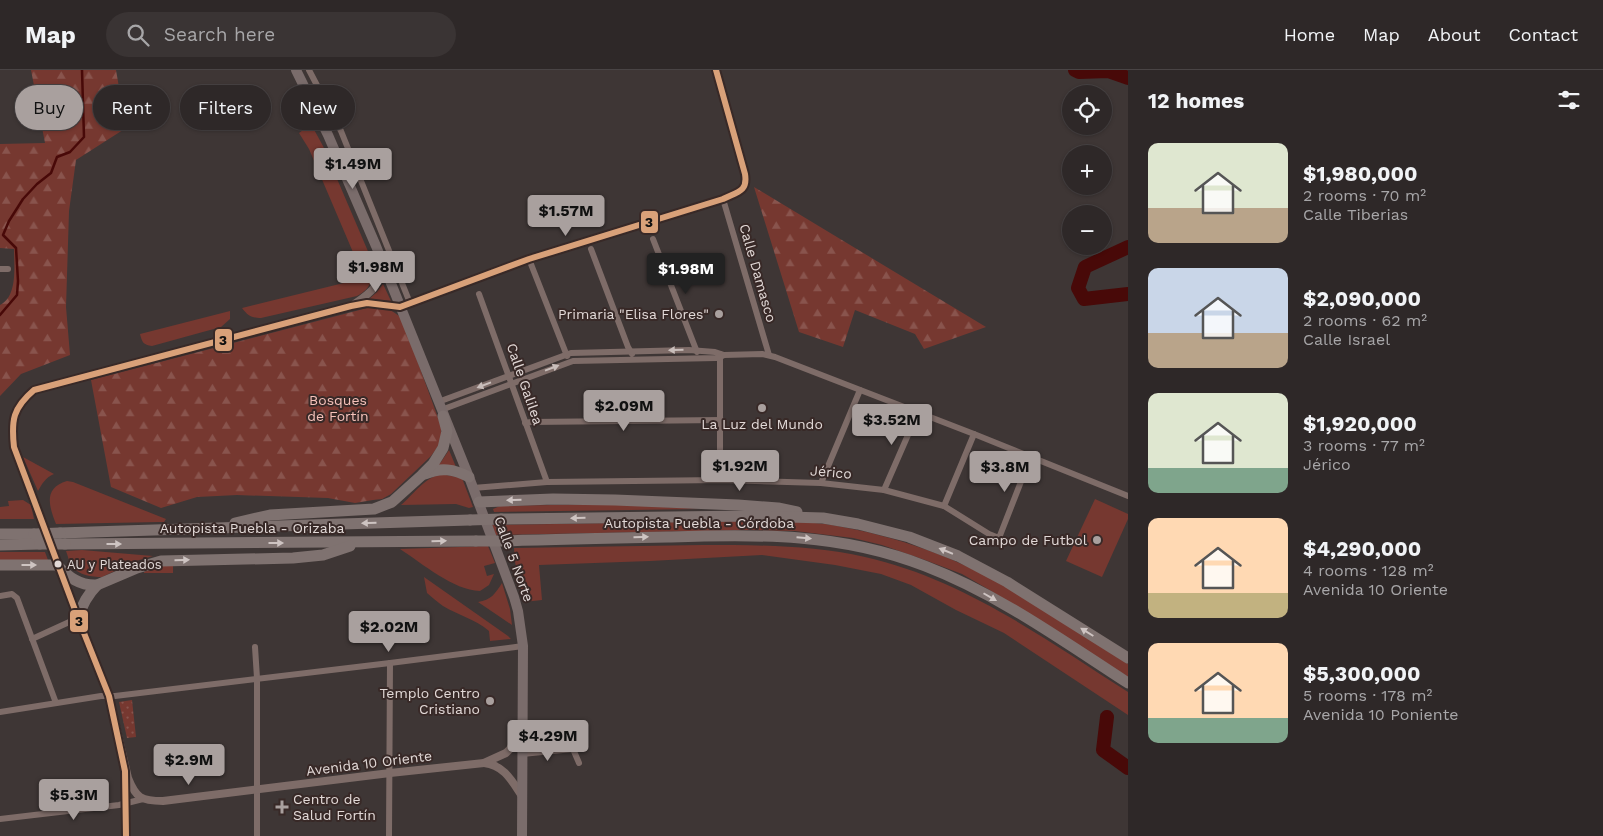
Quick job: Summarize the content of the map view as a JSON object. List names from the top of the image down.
{
  "streets": {
    "highway": ["Autopista Puebla - Córdoba", "Autopista Puebla - Orizaba"],
    "main road": ["Calle 5 Norte"],
    "street": [
      "Calle Damasco",
      "Calle Galilea",
      "Jérico",
      "Avenida 10 Oriente"
    ]
  },
  "crossings": [
    ["Calle Galilea", "Jérico"],
    ["Jérico", "Calle 5 Norte"],
    ["Autopista Puebla - Córdoba", "Autopista Puebla - Orizaba"]
  ],
  "parks": ["Bosques de Fortín"],
  "places": {
    "other": [
      "Primaria \"Elisa Flores\"",
      "La Luz del Mundo",
      "Campo de Futbol",
      "AU y Plateados",
      "Templo Centro Cristiano"
    ],
    "health": ["Centro de Salud Fortín"]
  },
  "lines": ["transit line 3"],
  "page": {
    "header": "Map",
    "search": "Search here",
    "nav": [
      "Home",
      "Map",
      "About",
      "Contact"
    ],
    "heading": "12 homes",
    "map_buttons": ["+", "−"],
    "chip": [
      "Buy",
      "Rent",
      "Filters",
      "New"
    ],
    "list": [
      {
        "name": "$1,980,000",
        "note": "2 rooms · 70 m² · Calle Tiberias"
      },
      {
        "name": "$2,090,000",
        "note": "2 rooms · 62 m² · Calle Israel"
      },
      {
        "name": "$1,920,000",
        "note": "3 rooms · 77 m² · Jérico"
      },
      {
        "name": "$4,290,000",
        "note": "4 rooms · 128 m² · Avenida 10 Oriente"
      },
      {
        "name": "$5,300,000",
        "note": "5 rooms · 178 m² · Avenida 10 Poniente"
      }
    ],
    "price": [
      "$1.49M",
      "$1.57M",
      "$1.98M",
      "$1.98M",
      "$2.09M",
      "$3.52M",
      "$1.92M",
      "$3.8M",
      "$2.02M",
      "$4.29M",
      "$2.9M",
      "$5.3M"
    ]
  }
}
